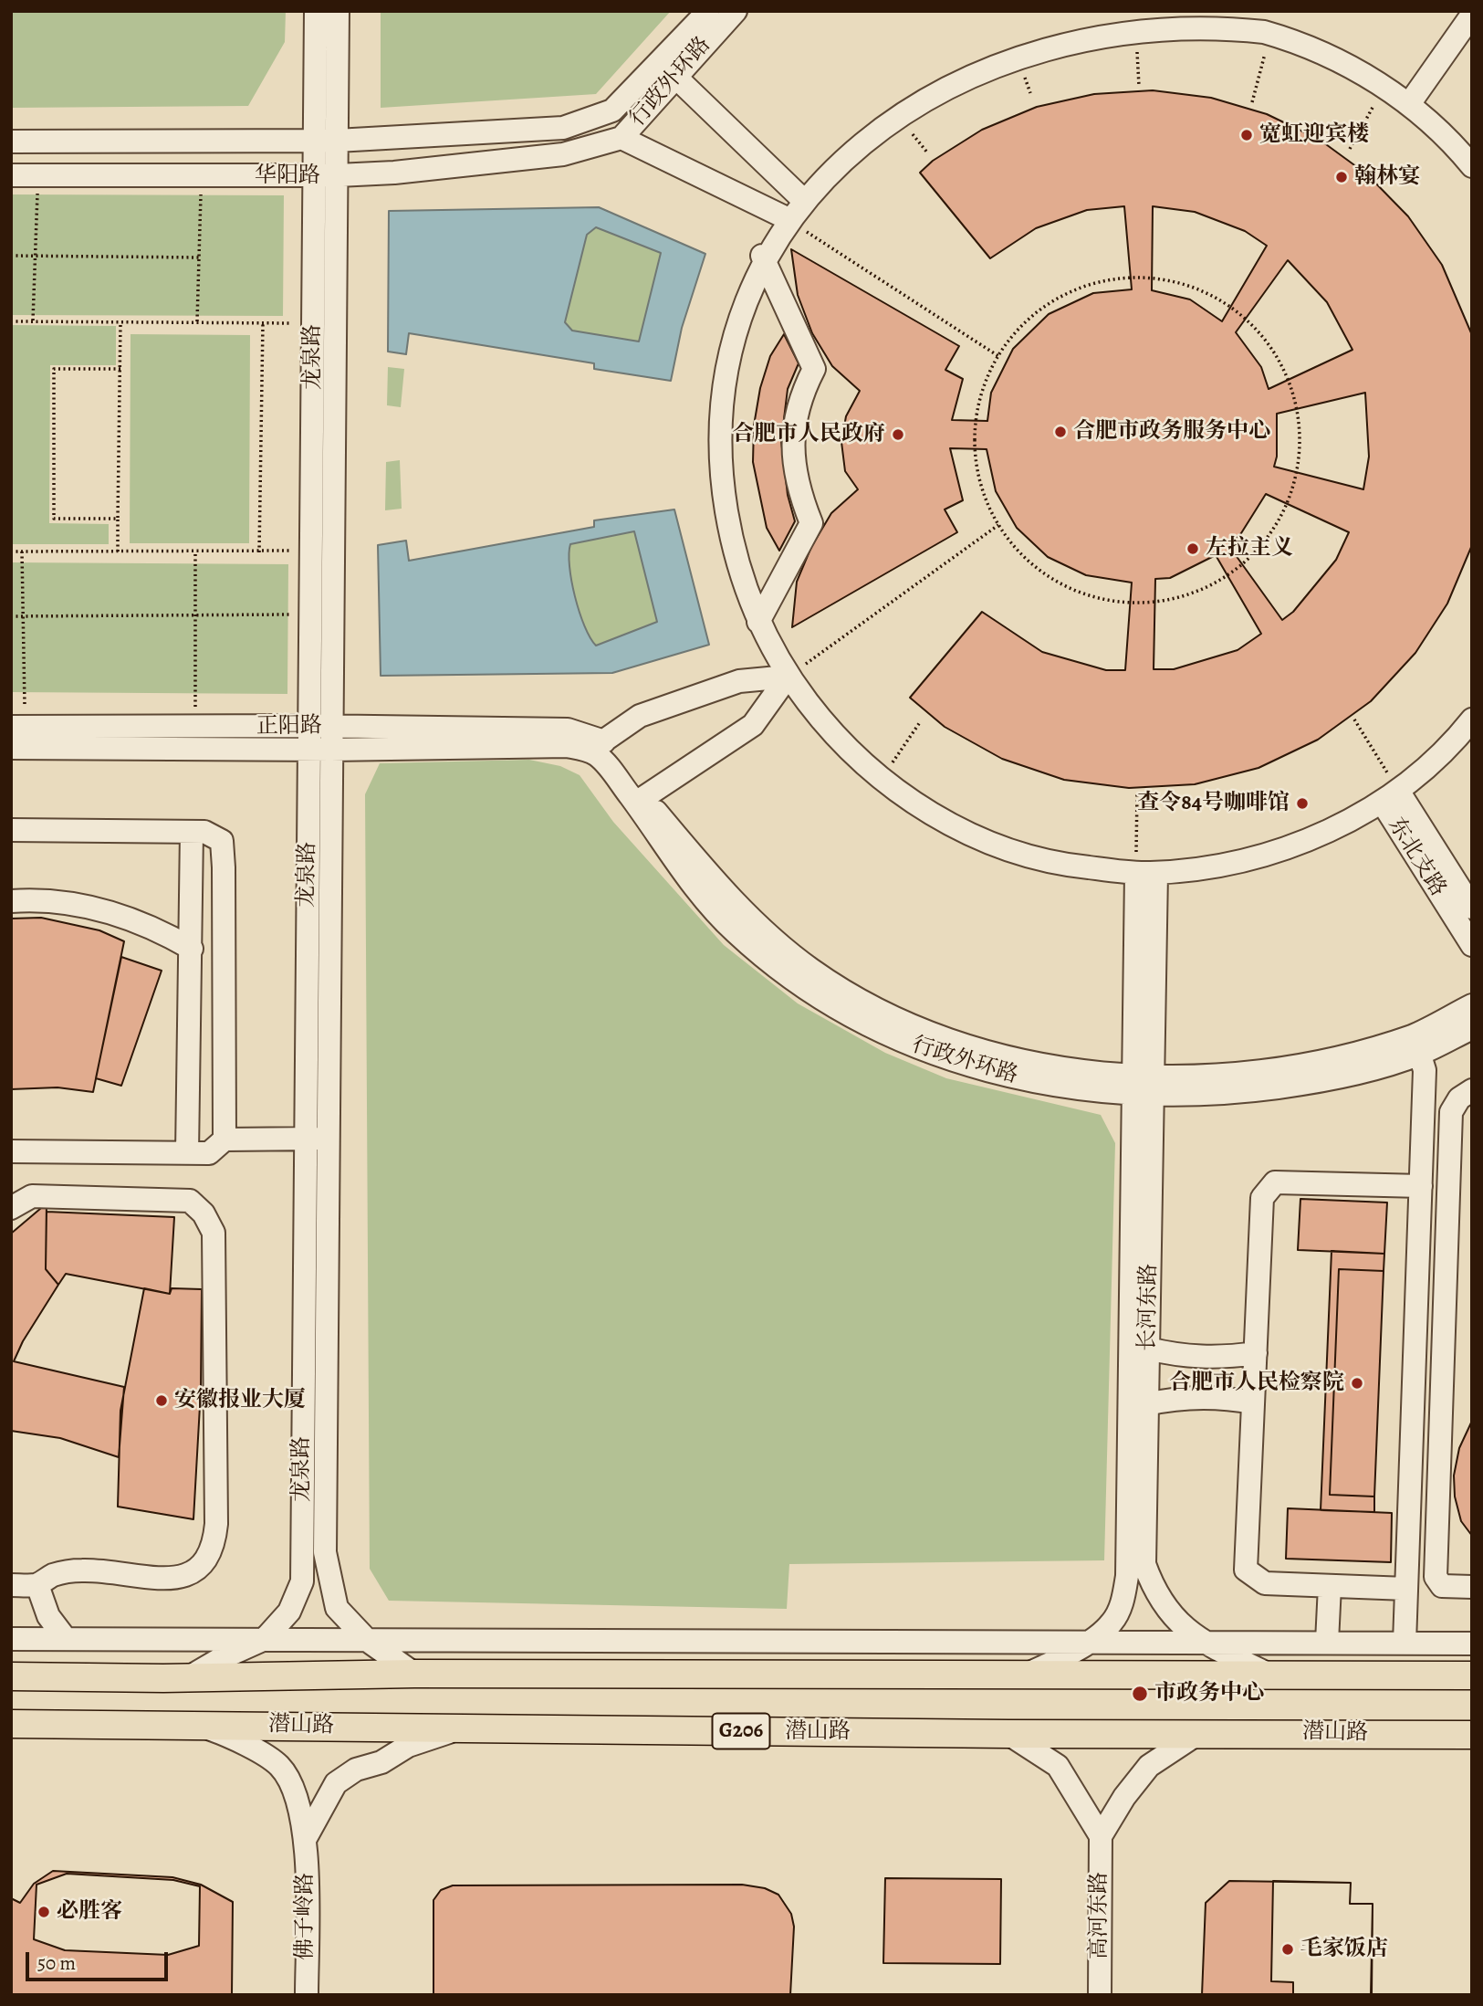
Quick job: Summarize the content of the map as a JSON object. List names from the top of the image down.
{
  "streets": {
    "main road": ["潜山路", "G206"],
    "street": [
      "行政外环路",
      "华阳路",
      "龙泉路",
      "正阳路",
      "东北支路",
      "长河东路",
      "高河东路",
      "佛子岭路"
    ]
  },
  "crossings": [
    ["行政外环路", "华阳路"],
    ["行政外环路", "正阳路"],
    ["行政外环路", "长河东路"],
    ["华阳路", "龙泉路"],
    ["龙泉路", "正阳路"],
    ["潜山路", "佛子岭路"]
  ],
  "places": [
    "宽虹迎宾楼",
    "翰林宴",
    "合肥市政务服务中心",
    "合肥市人民政府",
    "左拉主义",
    "查令84号咖啡馆",
    "合肥市人民检察院",
    "安徽报业大厦",
    "市政务中心",
    "必胜客",
    "毛家饭店"
  ],
  "scale_bar": "50 m"
}
